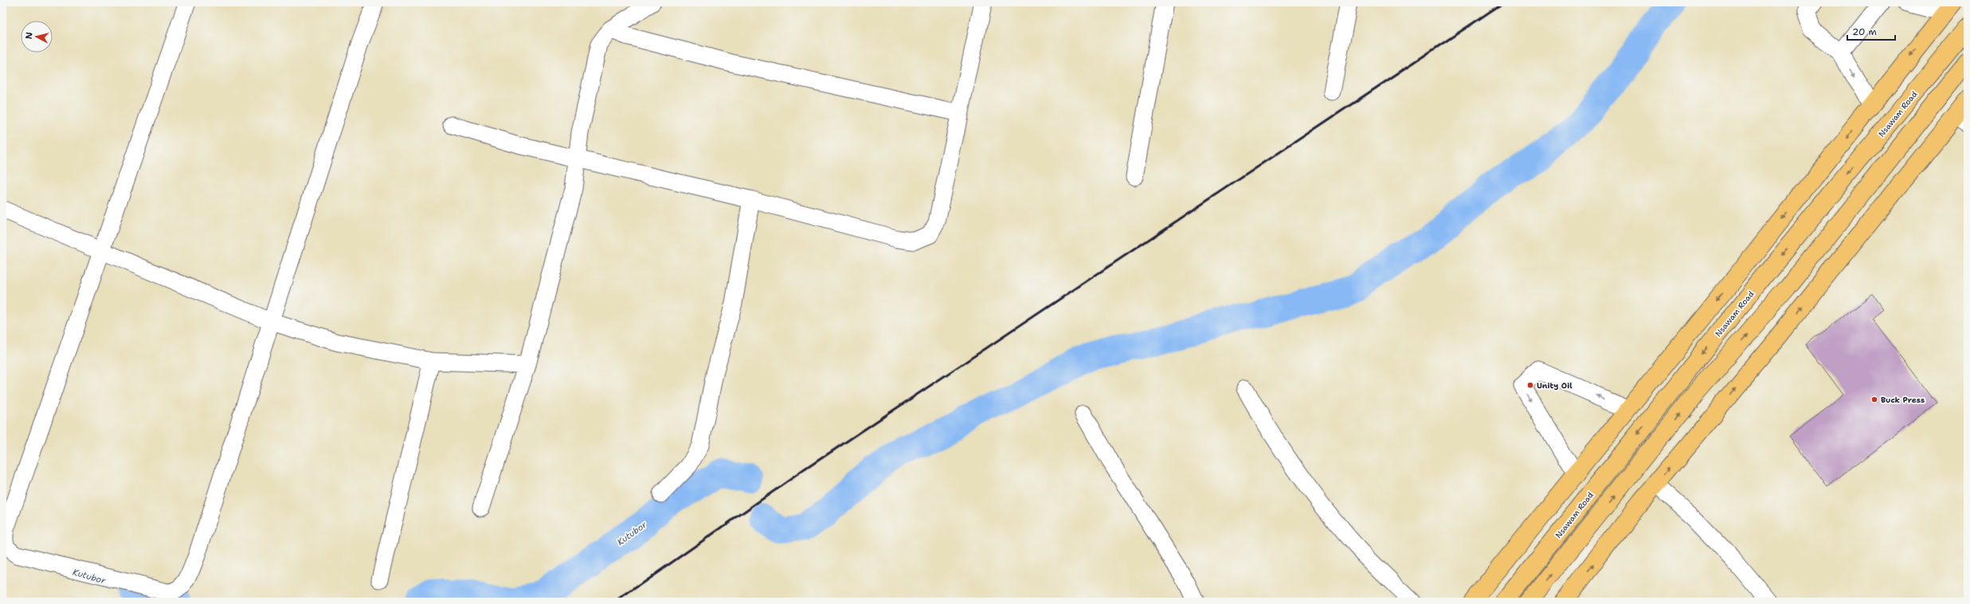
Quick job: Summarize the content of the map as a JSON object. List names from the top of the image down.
{
  "streets": {
    "main road": ["Nsawam Road"]
  },
  "water": ["Kutubor"],
  "places": ["Unity Oil", "Buck Press"],
  "scale_bar": "20 m",
  "north": "left"
}
